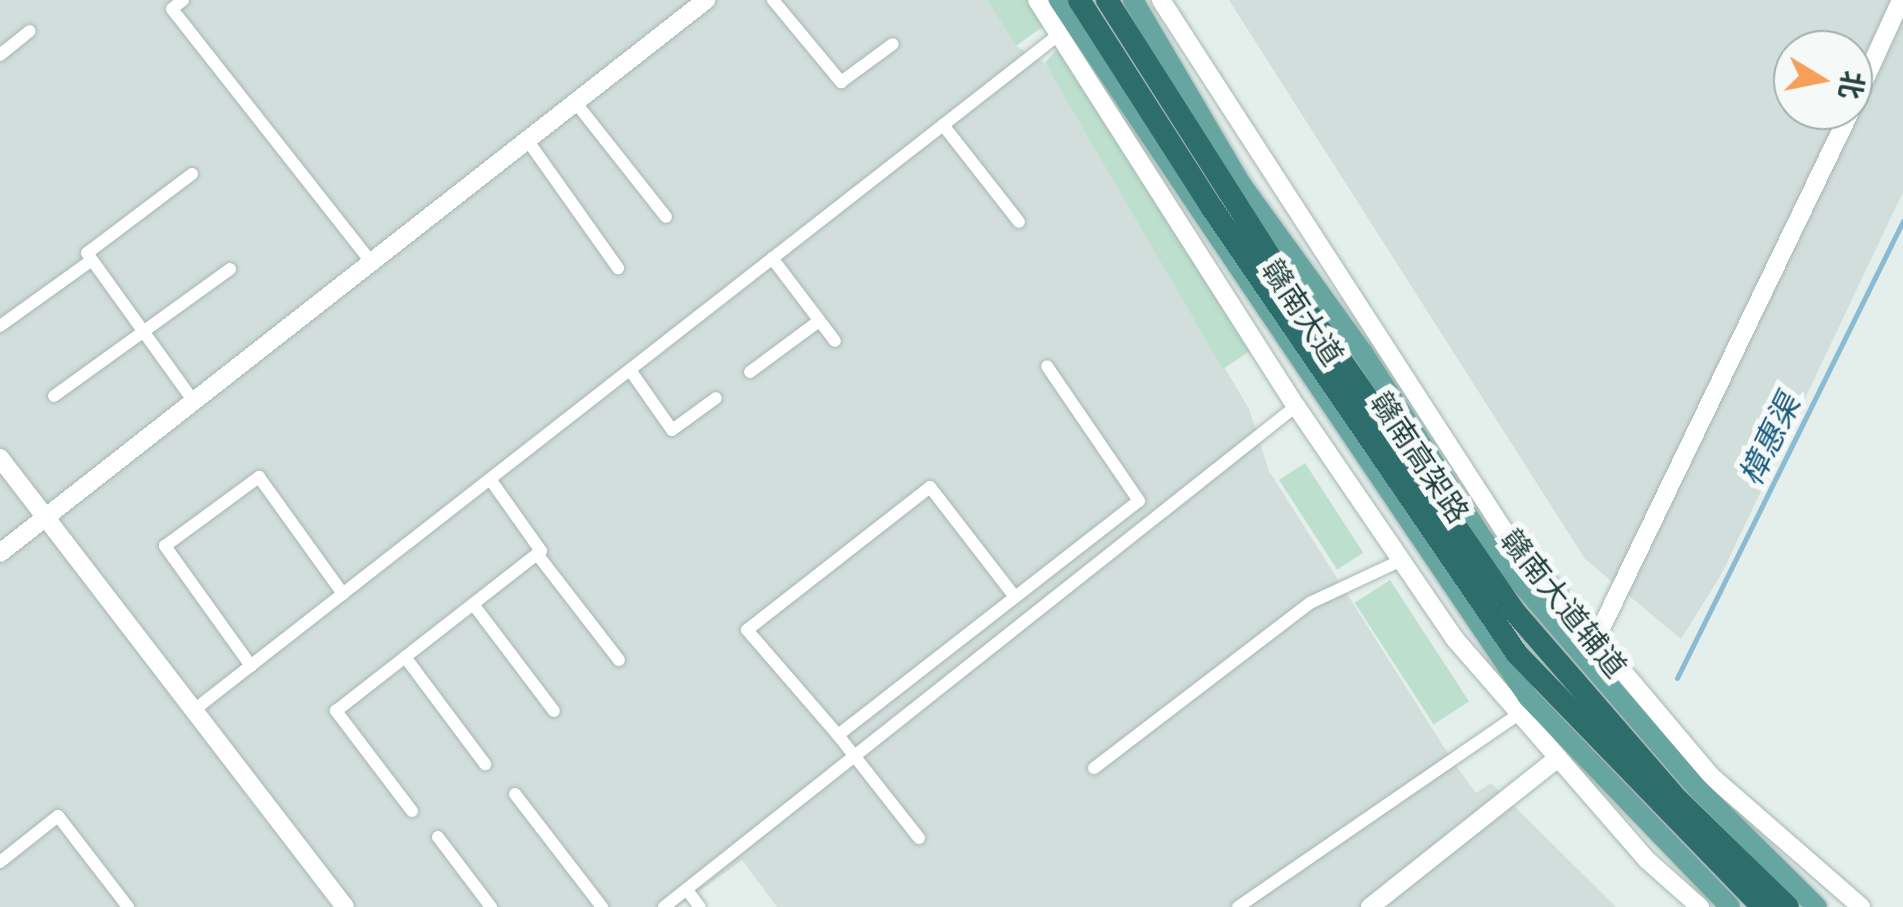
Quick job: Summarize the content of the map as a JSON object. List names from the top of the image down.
{
  "streets": {
    "highway": ["赣南高架路"],
    "main road": ["赣南大道"],
    "street": ["赣南大道辅道"]
  },
  "crossings": [
    ["赣南大道", "赣南高架路"],
    ["赣南大道", "赣南大道辅道"]
  ],
  "water": ["樟惠渠"],
  "north": "right"
}
